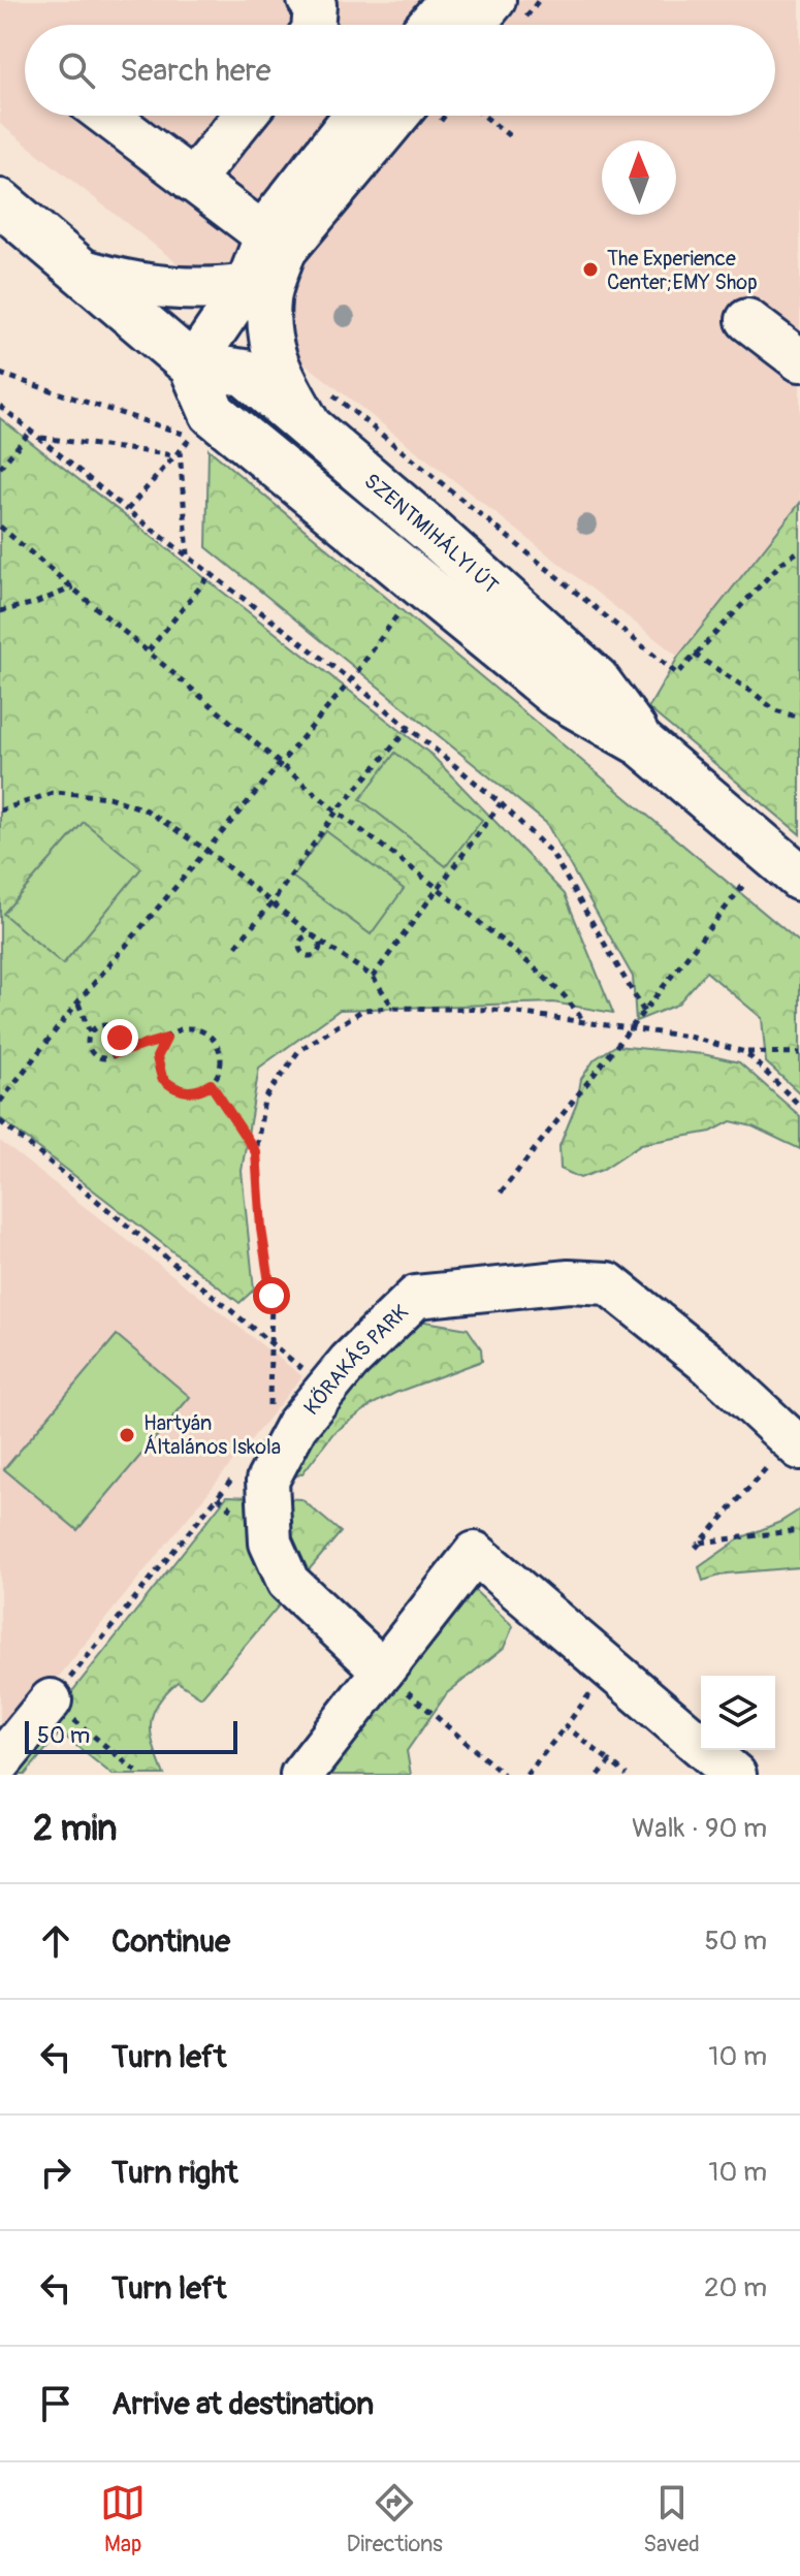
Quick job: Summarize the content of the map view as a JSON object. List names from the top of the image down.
{
  "streets": {
    "main road": ["SZENTMIHÁLYI ÚT"],
    "street": ["KŐRAKÁS PARK"]
  },
  "places": ["The Experience Center;EMY Shop", "Hartyán Általános Iskola"],
  "scale_bar": "50 m",
  "north": "top",
  "page": {
    "search": "Search here",
    "scale": "50 m",
    "heading": ["2 min", "Walk · 90 m"],
    "list": [
      ["Continue", "50 m"],
      ["Turn left", "10 m"],
      ["Turn right", "10 m"],
      ["Turn left", "20 m"],
      "Arrive at destination"
    ],
    "nav": ["Map", "Directions", "Saved"]
  }
}
